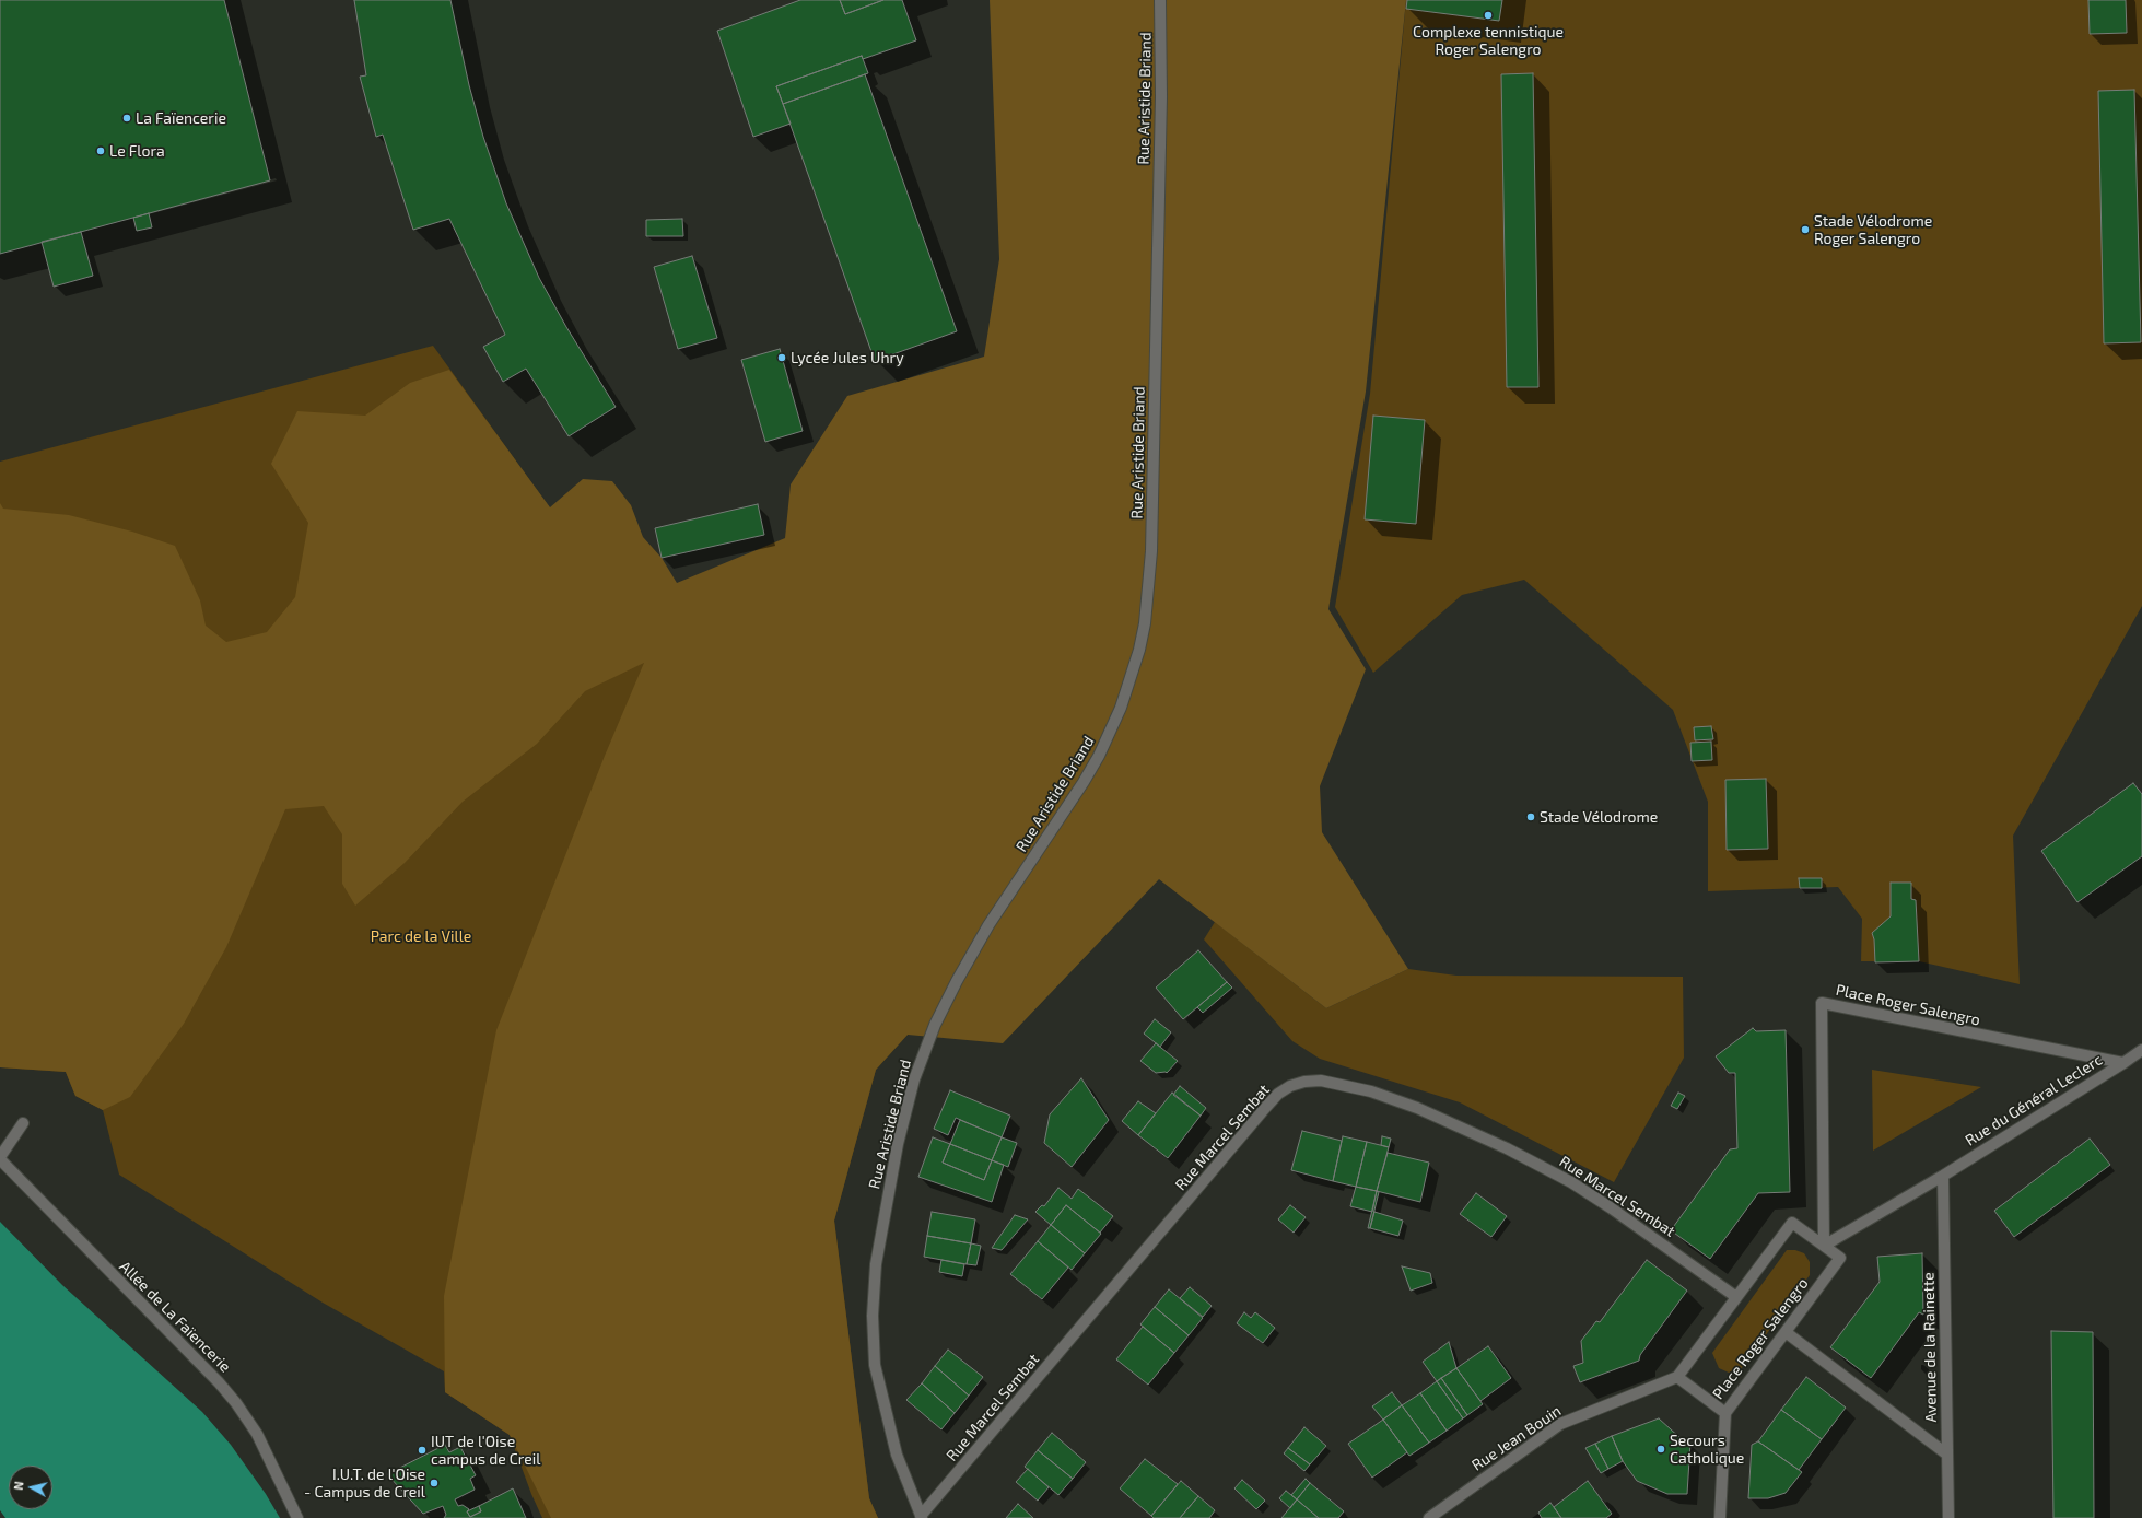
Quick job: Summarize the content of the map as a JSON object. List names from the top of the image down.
{
  "streets": {
    "street": [
      "Rue Aristide Briand",
      "Place Roger Salengro",
      "Rue du Général Leclerc",
      "Rue Marcel Sembat",
      "Allée de La Faïencerie",
      "Avenue de la Rainette",
      "Rue Jean Bouin"
    ]
  },
  "crossings": [
    ["Rue Aristide Briand", "Rue Marcel Sembat"],
    ["Place Roger Salengro", "Rue du Général Leclerc"],
    ["Place Roger Salengro", "Rue Marcel Sembat"],
    ["Place Roger Salengro", "Rue Jean Bouin"],
    ["Rue du Général Leclerc", "Avenue de la Rainette"]
  ],
  "parks": ["Parc de la Ville"],
  "places": [
    "Complexe tennistique Roger Salengro",
    "La Faïencerie",
    "Le Flora",
    "Stade Vélodrome Roger Salengro",
    "Lycée Jules Uhry",
    "Stade Vélodrome",
    "Secours Catholique",
    "IUT de l'Oise campus de Creil",
    "I.U.T. de l'Oise - Campus de Creil"
  ],
  "north": "left"
}
